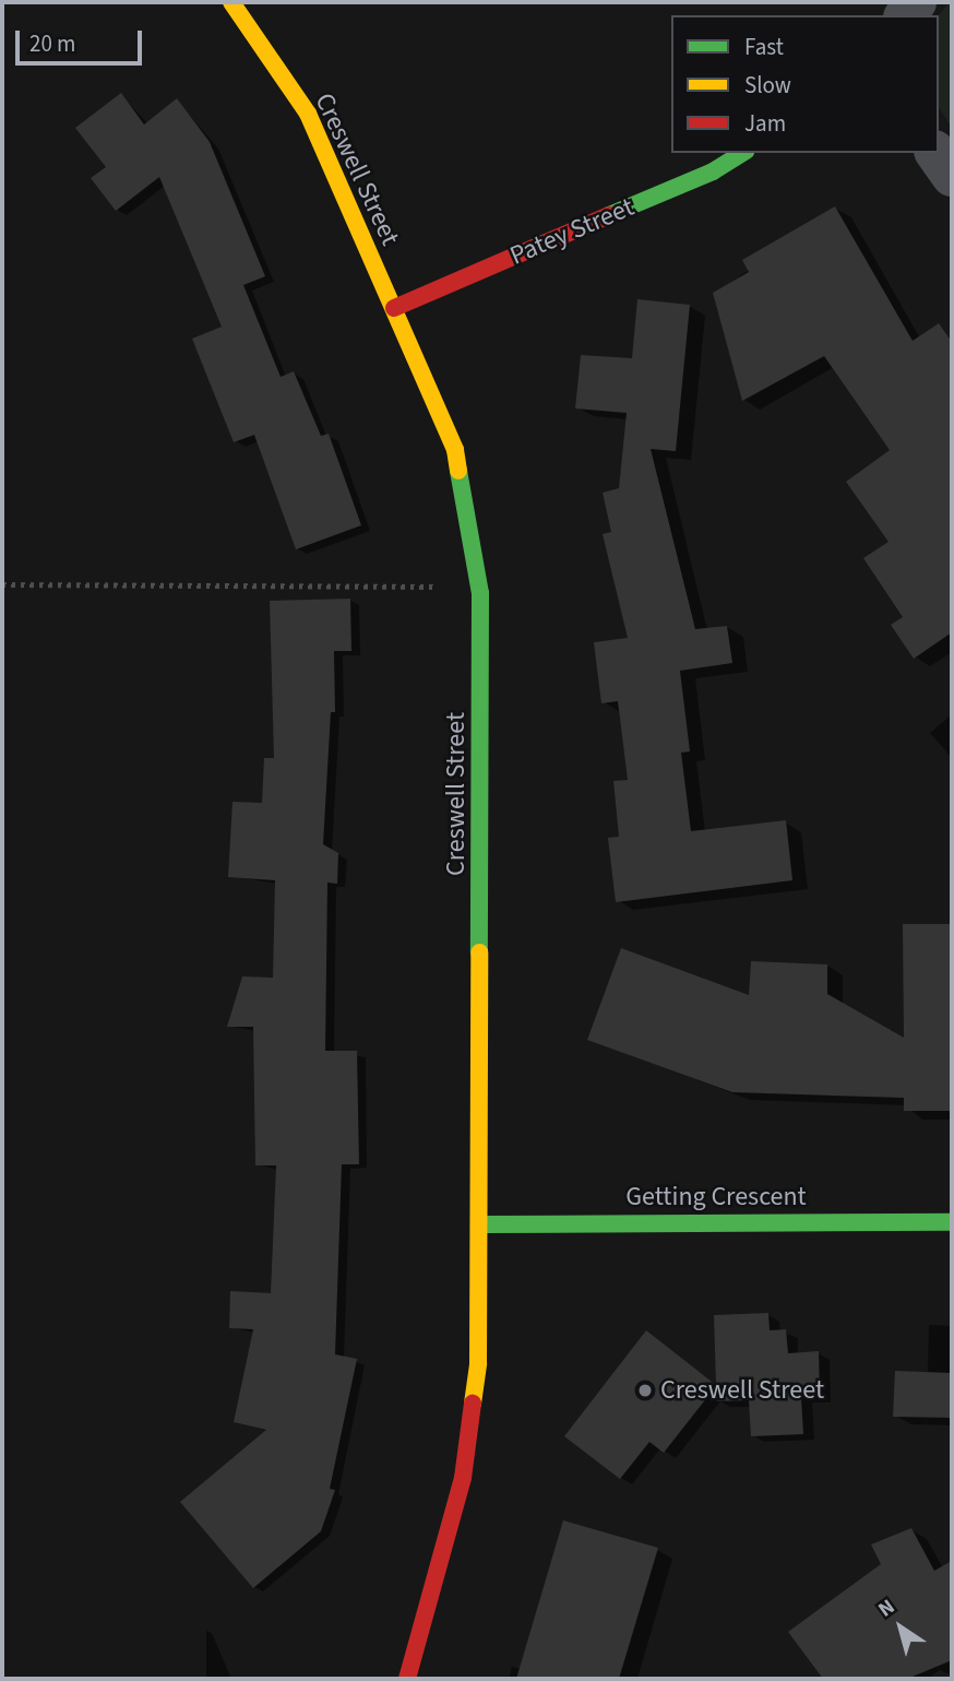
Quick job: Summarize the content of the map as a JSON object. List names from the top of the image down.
{
  "streets": {
    "street": ["Creswell Street", "Patey Street", "Getting Crescent"]
  },
  "crossings": [
    ["Creswell Street", "Patey Street"],
    ["Creswell Street", "Getting Crescent"]
  ],
  "places": ["Creswell Street"],
  "legend": ["Fast", "Slow", "Jam"],
  "scale_bar": "20 m",
  "north": "top left"
}
